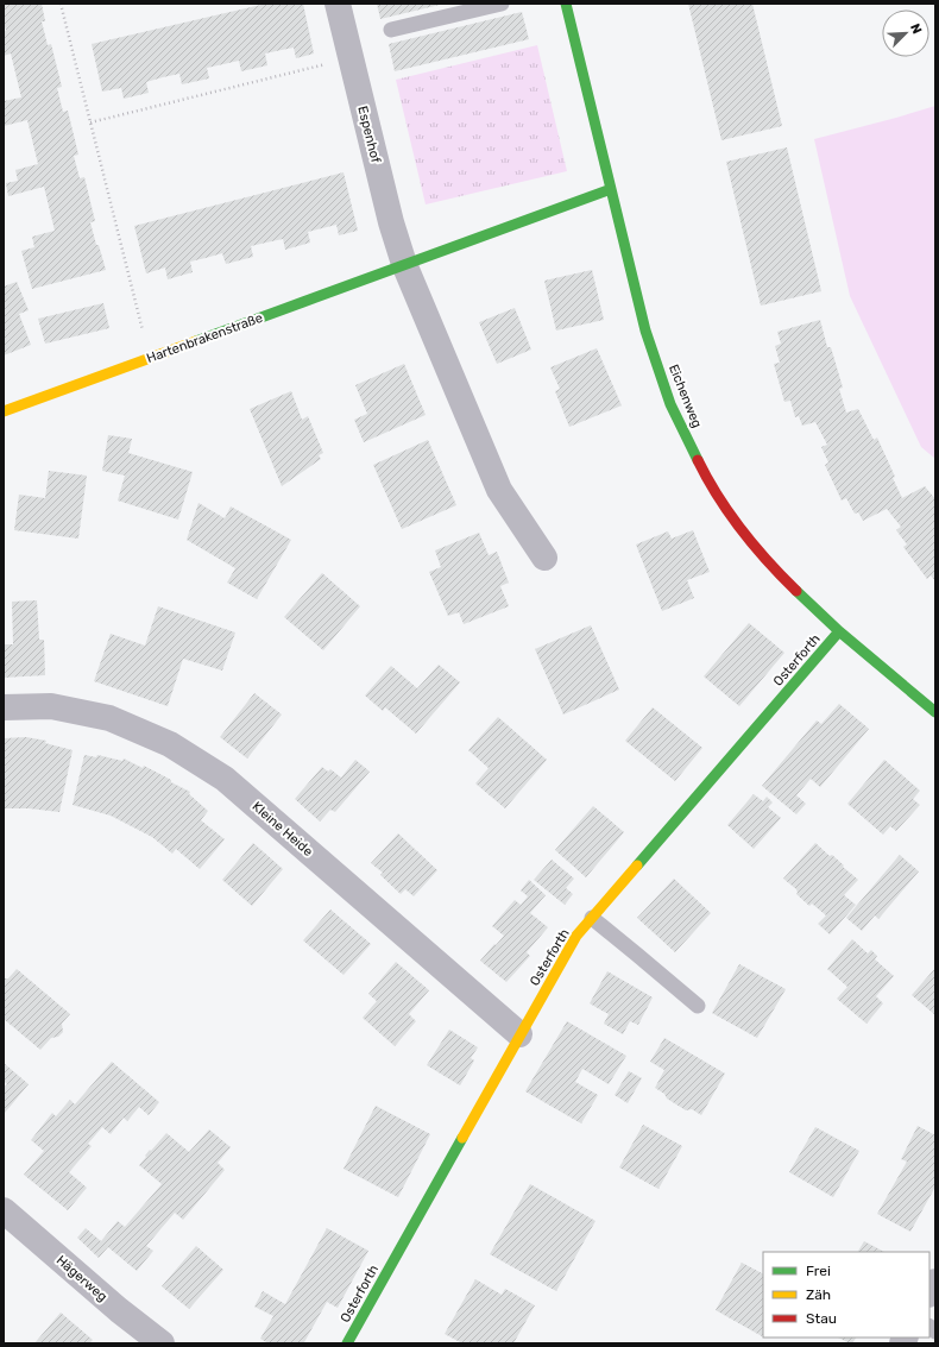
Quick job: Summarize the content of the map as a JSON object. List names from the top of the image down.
{
  "streets": {
    "street": [
      "Espenhof",
      "Hartenbrakenstraße",
      "Eichenweg",
      "Osterforth",
      "Kleine Heide",
      "Hägerweg"
    ]
  },
  "crossings": [
    ["Espenhof", "Hartenbrakenstraße"],
    ["Hartenbrakenstraße", "Eichenweg"],
    ["Eichenweg", "Osterforth"],
    ["Osterforth", "Kleine Heide"]
  ],
  "legend": ["Frei", "Zäh", "Stau"],
  "north": "top right"
}
